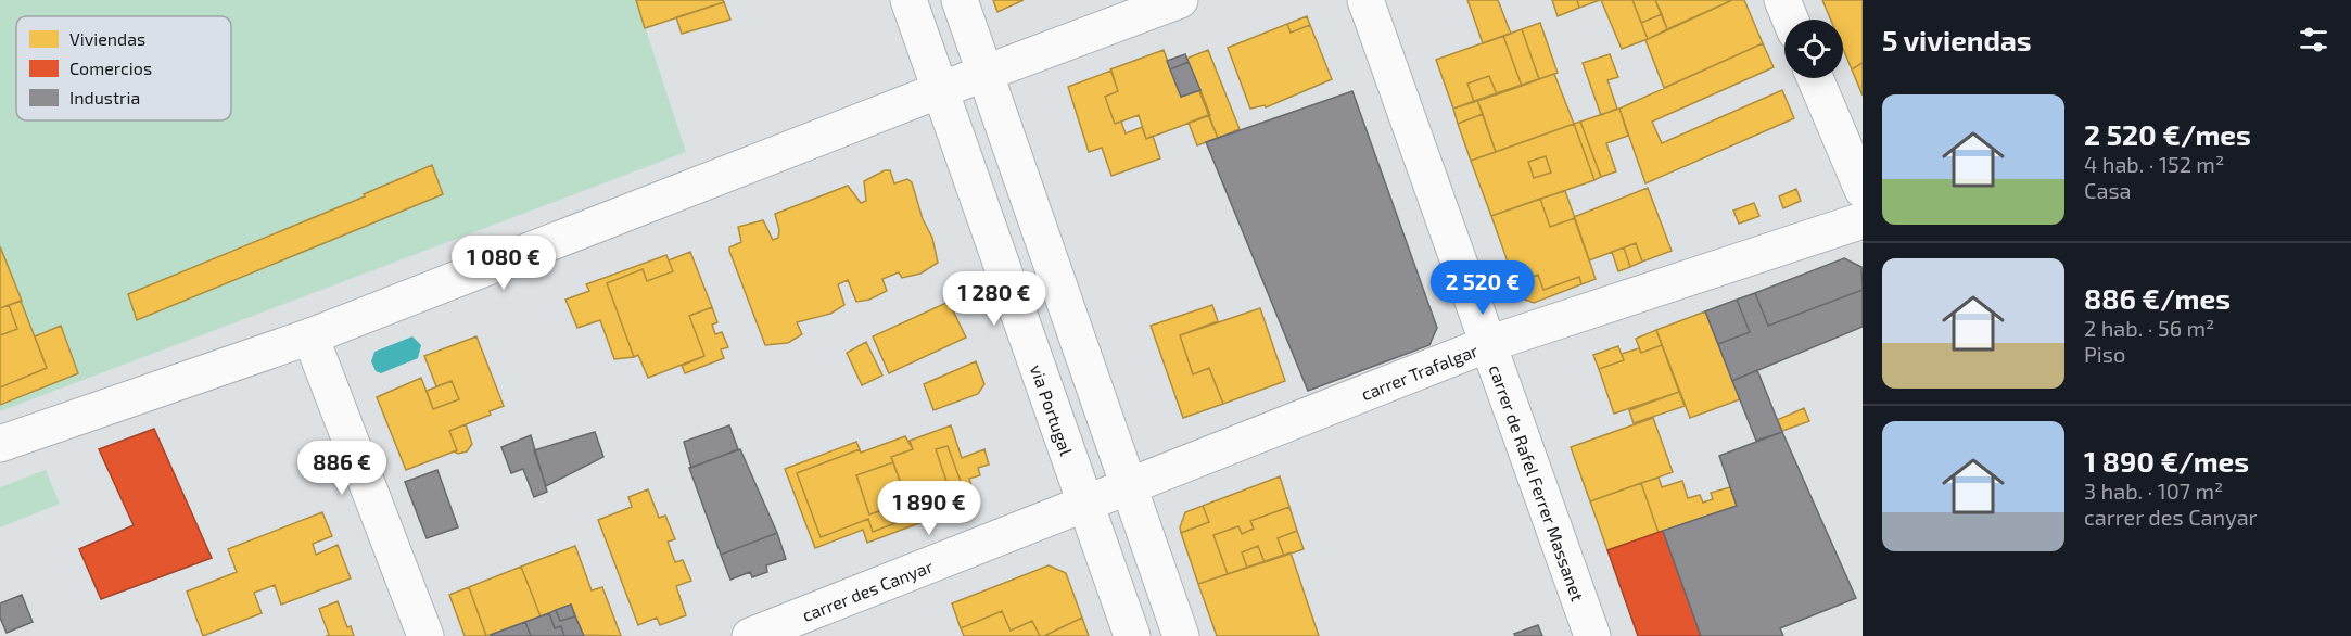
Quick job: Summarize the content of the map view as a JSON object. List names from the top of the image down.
{
  "streets": {
    "street": [
      "carrer Trafalgar",
      "via Portugal",
      "carrer de Rafel Ferrer Massanet",
      "carrer des Canyar"
    ]
  },
  "crossings": [
    ["carrer Trafalgar", "carrer de Rafel Ferrer Massanet"],
    ["carrer Trafalgar", "carrer des Canyar"],
    ["via Portugal", "carrer des Canyar"]
  ],
  "legend": ["Viviendas", "Comercios", "Industria"],
  "page": {
    "heading": "5 viviendas",
    "list": [
      {
        "name": "2 520 €/mes",
        "note": "4 hab. · 152 m² · Casa"
      },
      {
        "name": "886 €/mes",
        "note": "2 hab. · 56 m² · Piso"
      },
      {
        "name": "1 890 €/mes",
        "note": "3 hab. · 107 m² · carrer des Canyar"
      }
    ],
    "price": [
      "1 080 €",
      "2 520 €",
      "1 280 €",
      "886 €",
      "1 890 €"
    ]
  }
}
